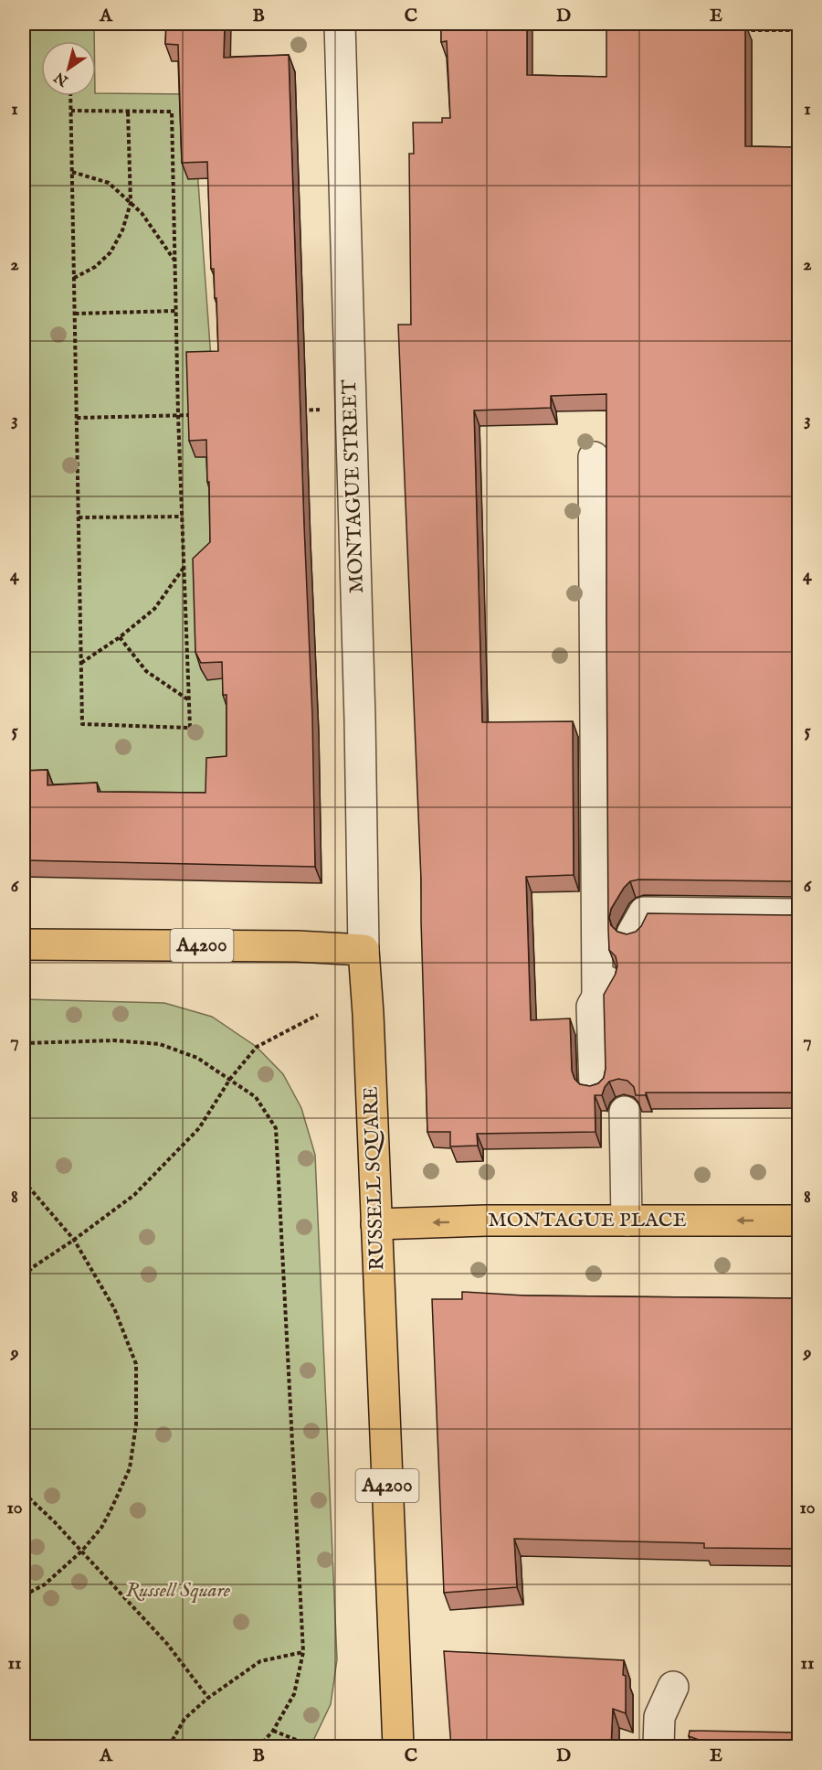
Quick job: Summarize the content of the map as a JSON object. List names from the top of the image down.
{
  "streets": {
    "main road": ["A4200", "RUSSELL SQUARE", "MONTAGUE PLACE"],
    "street": ["MONTAGUE STREET"]
  },
  "crossings": [
    ["MONTAGUE STREET", "A4200"],
    ["MONTAGUE STREET", "RUSSELL SQUARE"],
    ["A4200", "RUSSELL SQUARE"],
    ["RUSSELL SQUARE", "MONTAGUE PLACE"]
  ],
  "one_way": ["MONTAGUE PLACE"],
  "parks": ["Russell Square"],
  "north": "bottom left",
  "grid": {
    "columns": [
      "A",
      "B",
      "C",
      "D",
      "E"
    ],
    "rows": [
      "1",
      "2",
      "3",
      "4",
      "5",
      "6",
      "7",
      "8",
      "9",
      "10",
      "11"
    ]
  }
}
